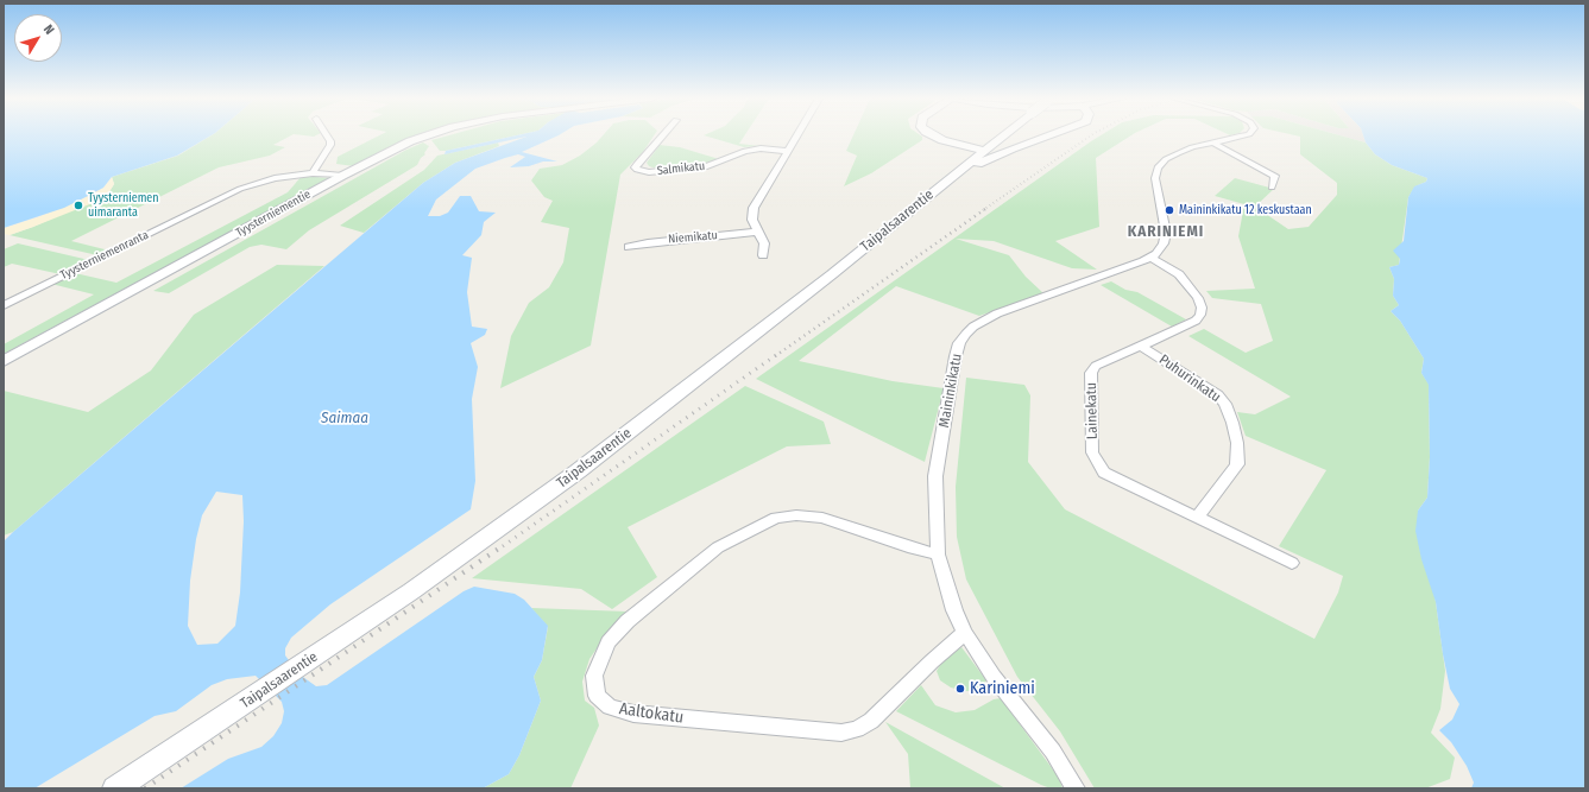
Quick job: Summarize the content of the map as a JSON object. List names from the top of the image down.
{
  "streets": {
    "main road": ["Tyysterniementie", "Taipalsaarentie"],
    "street": [
      "Salmikatu",
      "Niemikatu",
      "Tyysterniemenranta",
      "Puhurinkatu",
      "Maininkikatu",
      "Lainekatu",
      "Aaltokatu"
    ]
  },
  "crossings": [
    ["Tyysterniementie", "Tyysterniemenranta"],
    ["Puhurinkatu", "Lainekatu"],
    ["Maininkikatu", "Lainekatu"],
    ["Maininkikatu", "Aaltokatu"]
  ],
  "districts": ["KARINIEMI"],
  "water": ["Saimaa"],
  "places": ["Tyysterniemen uimaranta", "Maininkikatu 12 keskustaan", "Kariniemi"],
  "north": "top right"
}
